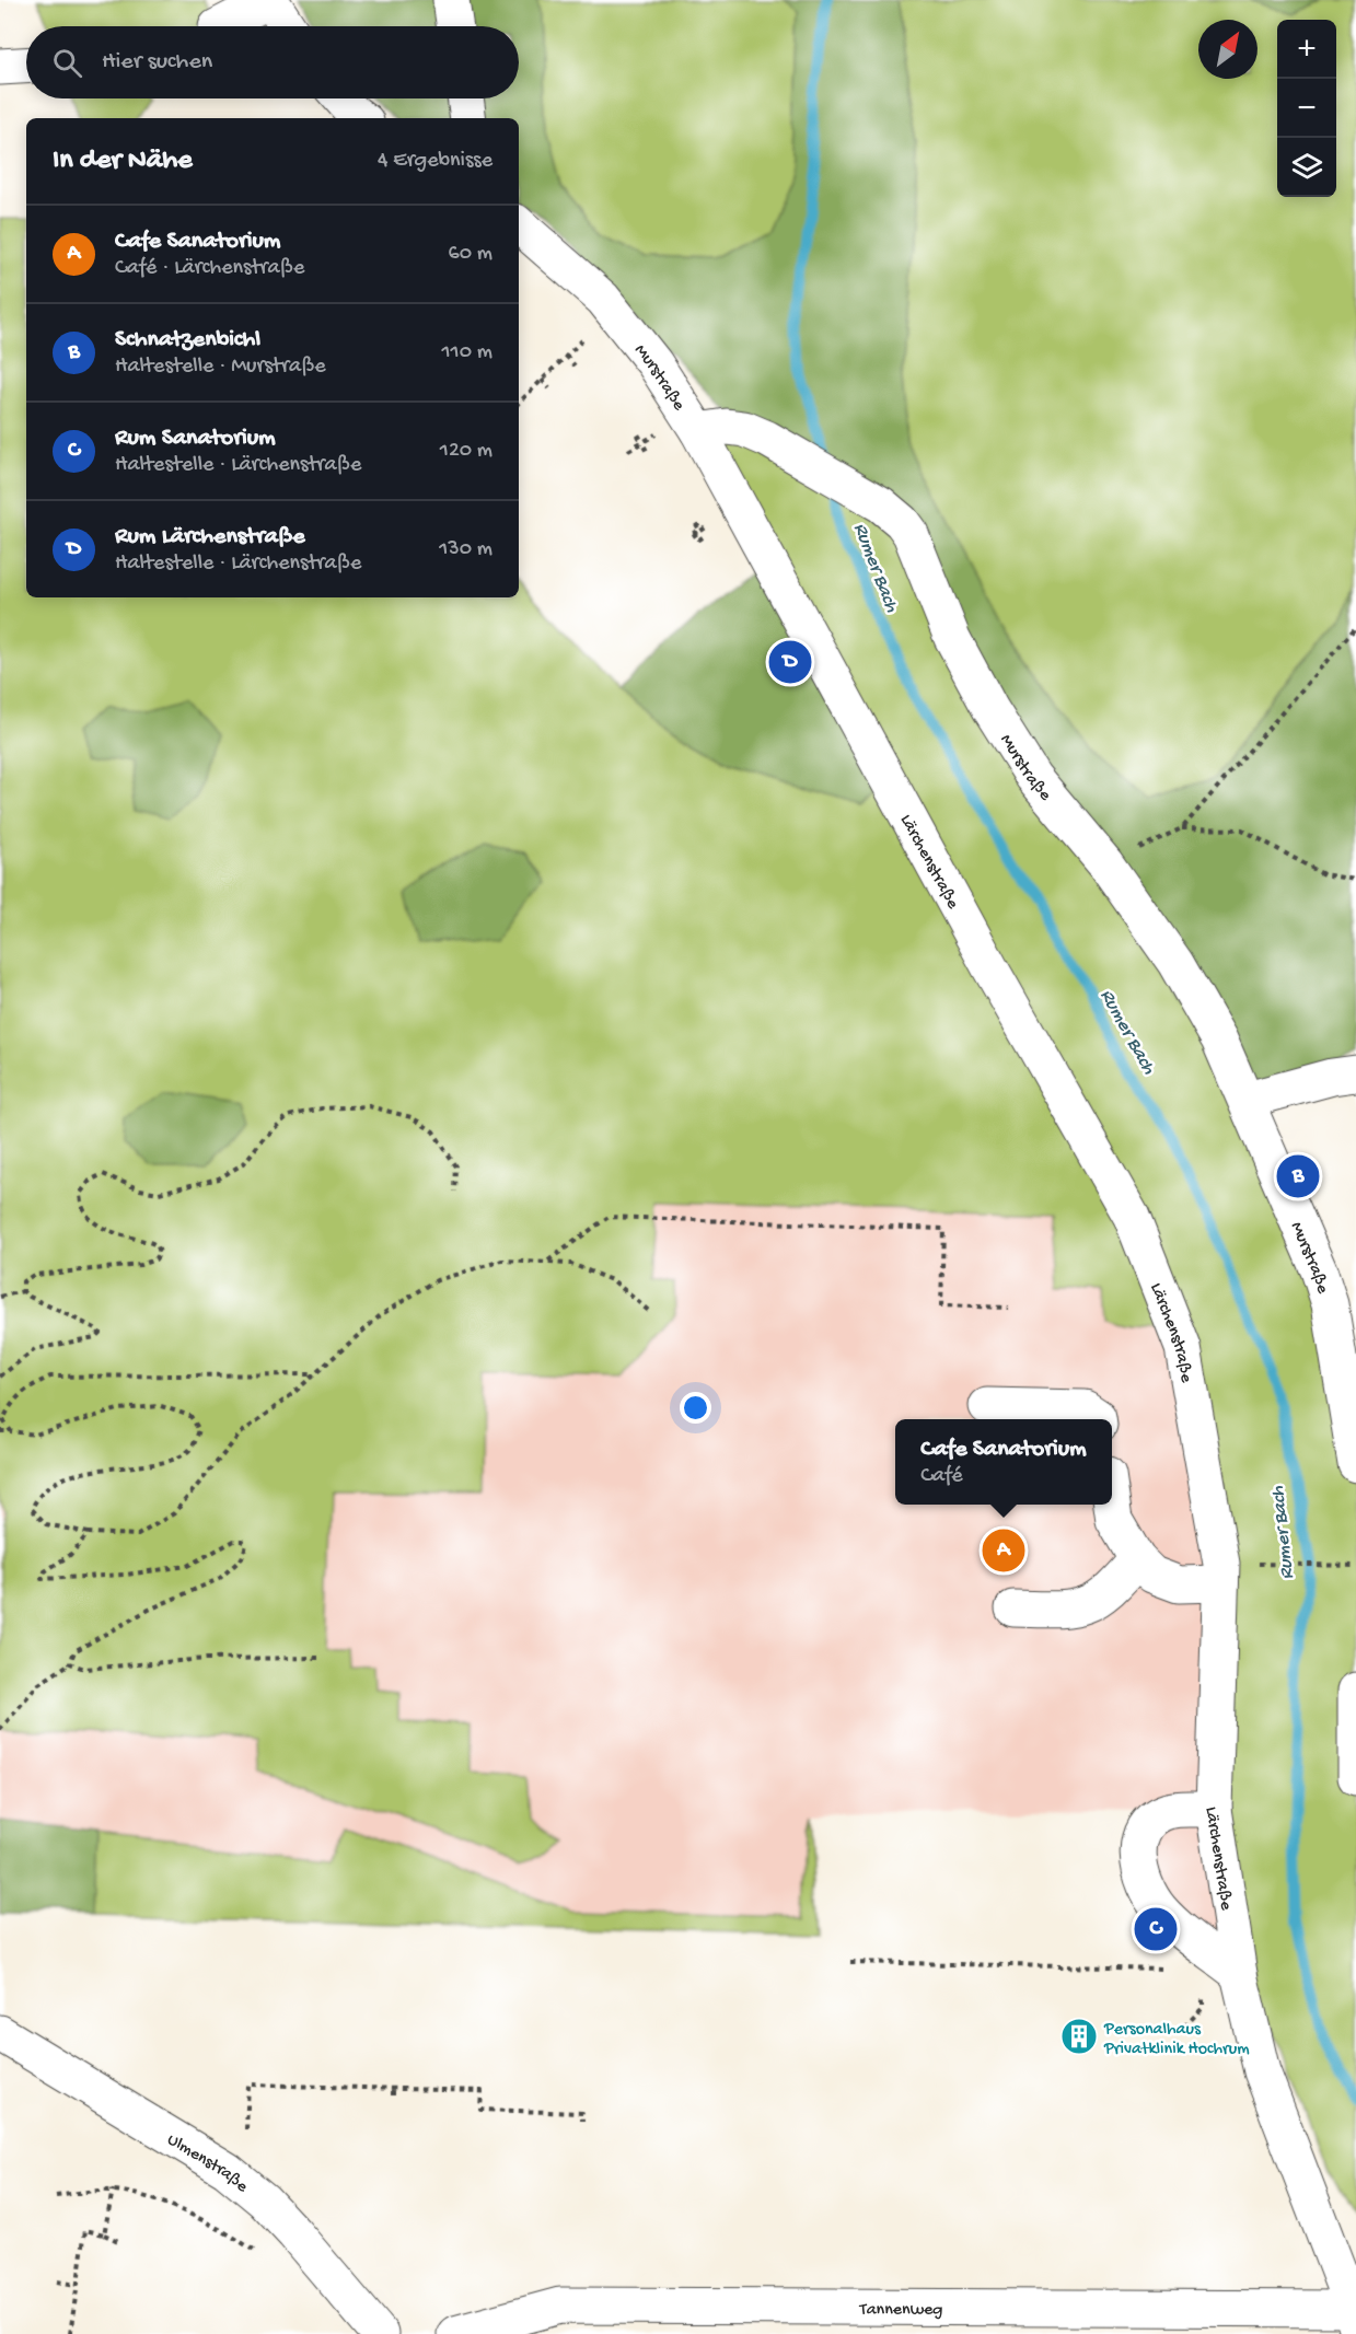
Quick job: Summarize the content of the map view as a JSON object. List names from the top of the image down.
{
  "streets": {
    "street": [
      "Murstraße",
      "Lärchenstraße",
      "Ulmenstraße",
      "Tannenweg"
    ]
  },
  "crossings": [
    ["Murstraße", "Lärchenstraße"],
    ["Lärchenstraße", "Tannenweg"]
  ],
  "water": ["Rumer Bach"],
  "places": {
    "building": ["Personalhaus Privatklinik Hochrum"]
  },
  "north": "top right",
  "page": {
    "map_buttons": ["+", "−"],
    "search": "Hier suchen",
    "heading": ["In der Nähe", "4 Ergebnisse"],
    "list": [
      {
        "mark": "A",
        "name": "Cafe Sanatorium",
        "note": "Café · Lärchenstraße",
        "value": "60 m"
      },
      {
        "mark": "B",
        "name": "Schnatzenbichl",
        "note": "Haltestelle · Murstraße",
        "value": "110 m"
      },
      {
        "mark": "C",
        "name": "Rum Sanatorium",
        "note": "Haltestelle · Lärchenstraße",
        "value": "120 m"
      },
      {
        "mark": "D",
        "name": "Rum Lärchenstraße",
        "note": "Haltestelle · Lärchenstraße",
        "value": "130 m"
      }
    ],
    "pins": [
      "D",
      "B",
      "A",
      "C"
    ],
    "popup": ["Cafe Sanatorium", "Café"]
  }
}
